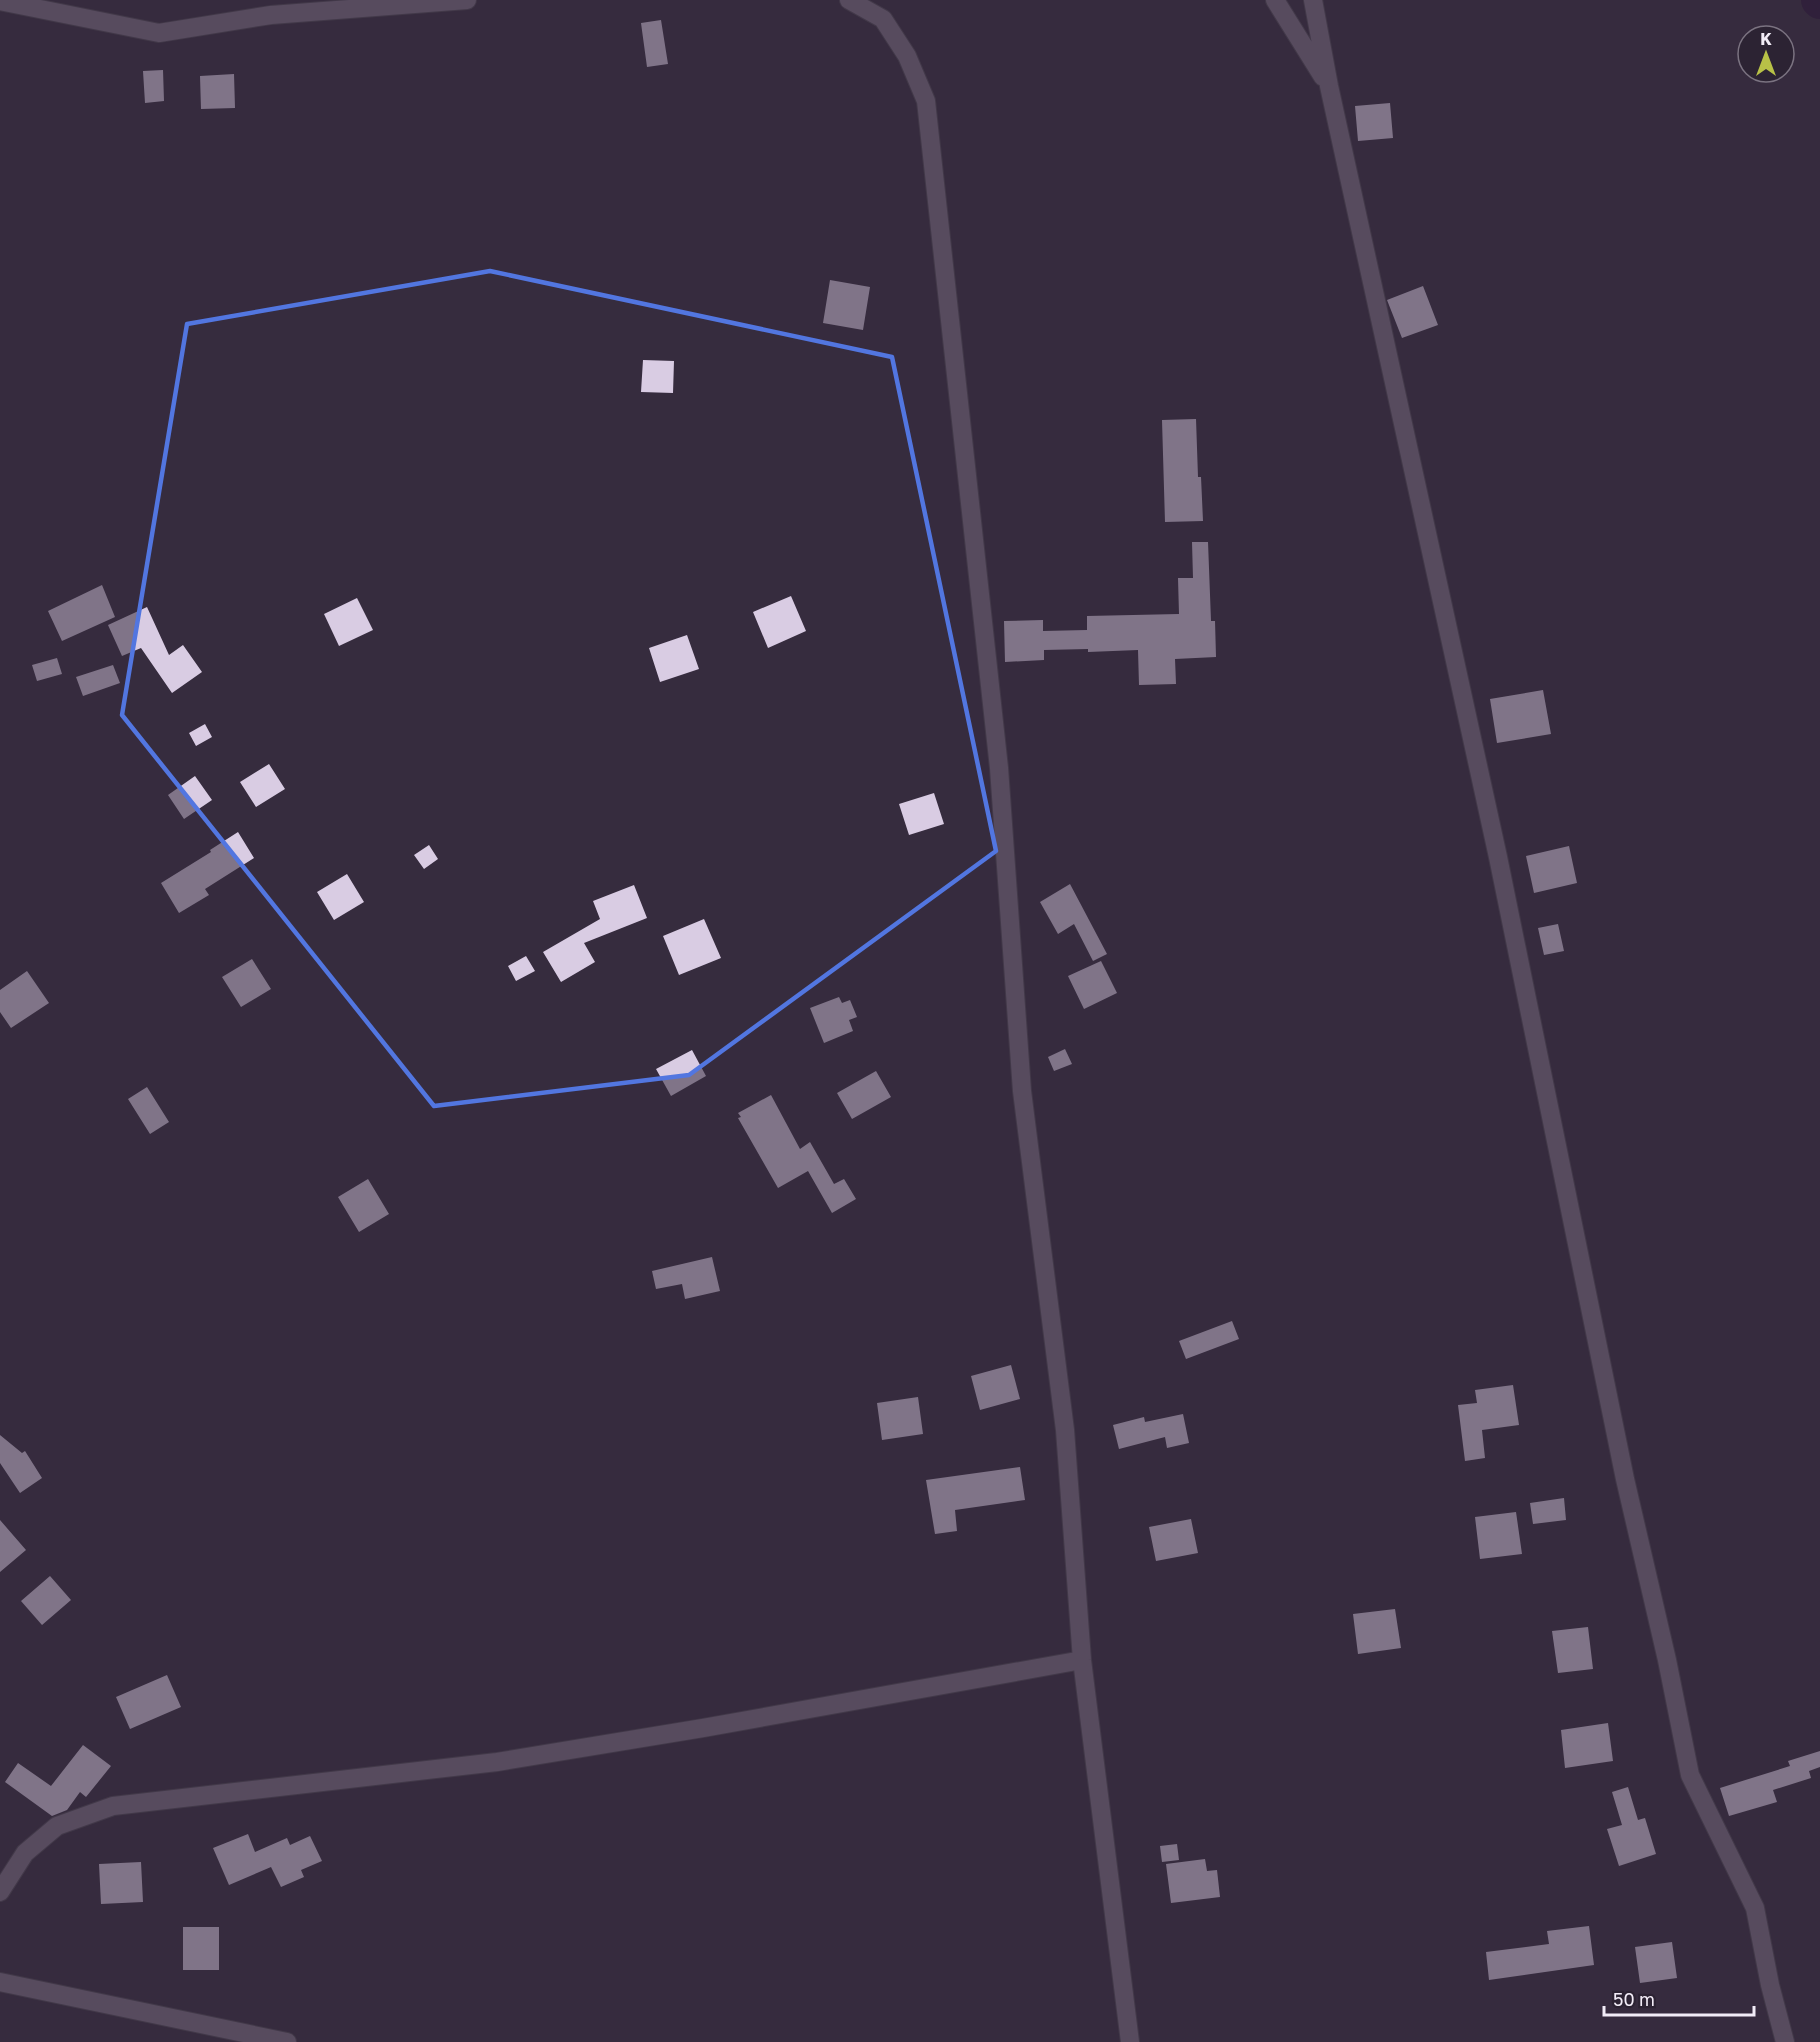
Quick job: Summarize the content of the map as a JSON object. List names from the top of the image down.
{
  "scale_bar": "50 m",
  "north": "top"
}
